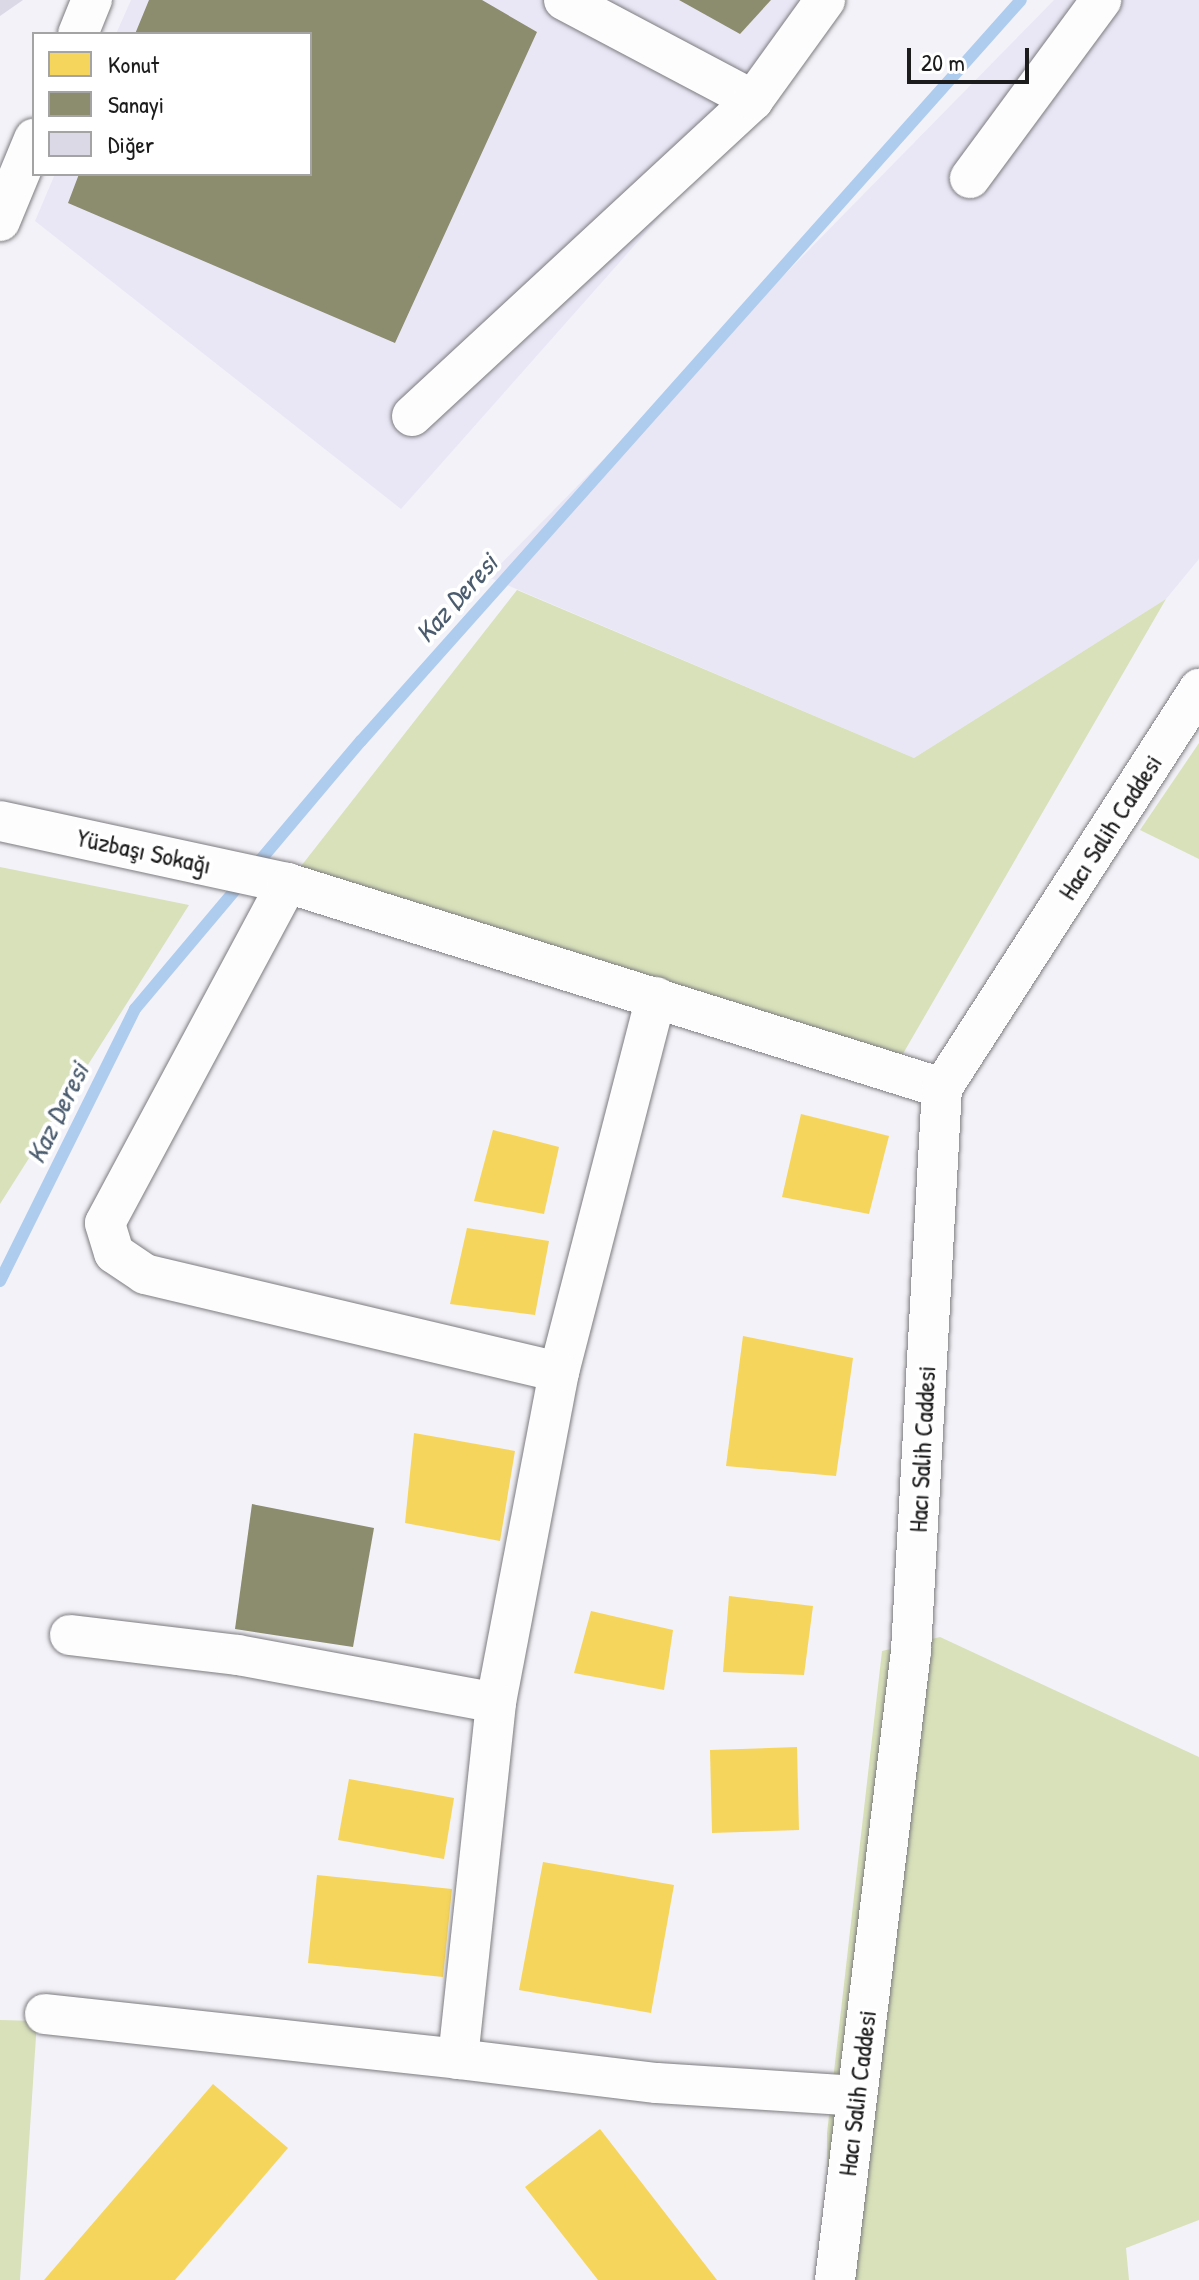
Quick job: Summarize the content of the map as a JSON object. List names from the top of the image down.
{
  "streets": {
    "street": ["Hacı Salih Caddesi", "Yüzbaşı Sokağı"]
  },
  "crossings": [
    ["Hacı Salih Caddesi", "Yüzbaşı Sokağı"]
  ],
  "water": ["Kaz Deresi"],
  "legend": ["Konut", "Sanayi", "Diğer"],
  "scale_bar": "20 m"
}
